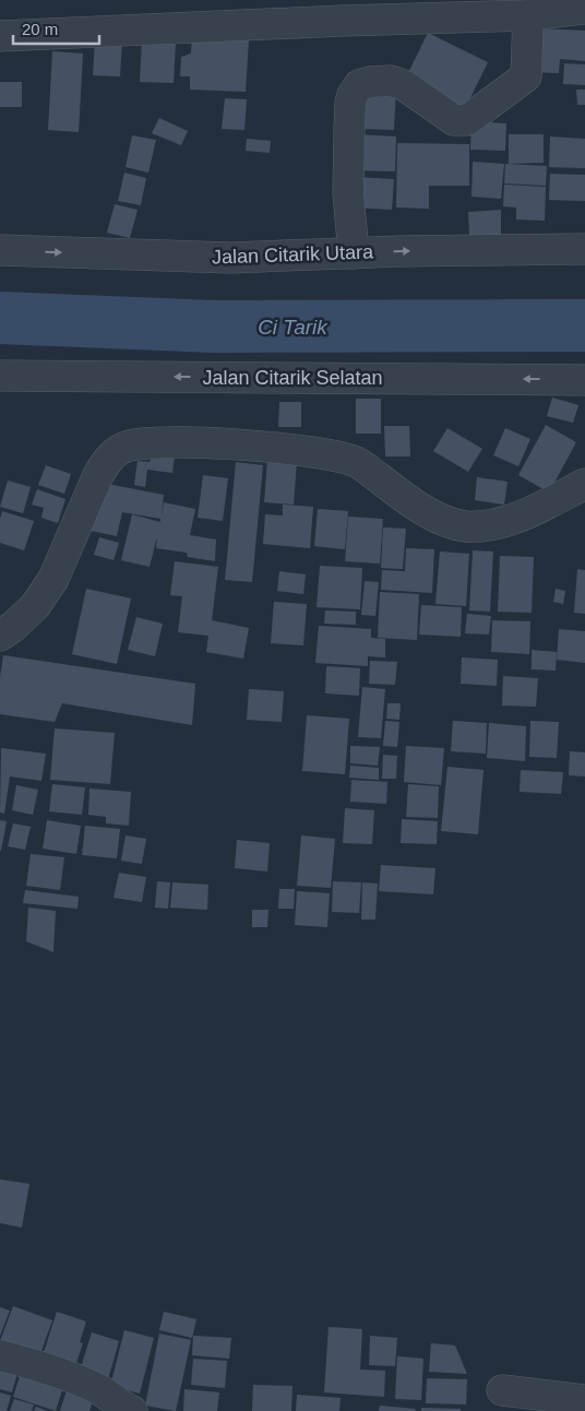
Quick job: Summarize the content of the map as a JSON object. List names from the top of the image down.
{
  "streets": {
    "street": ["Jalan Citarik Utara", "Jalan Citarik Selatan"]
  },
  "one_way": ["Jalan Citarik Selatan"],
  "water": ["Ci Tarik"],
  "scale_bar": "20 m"
}
